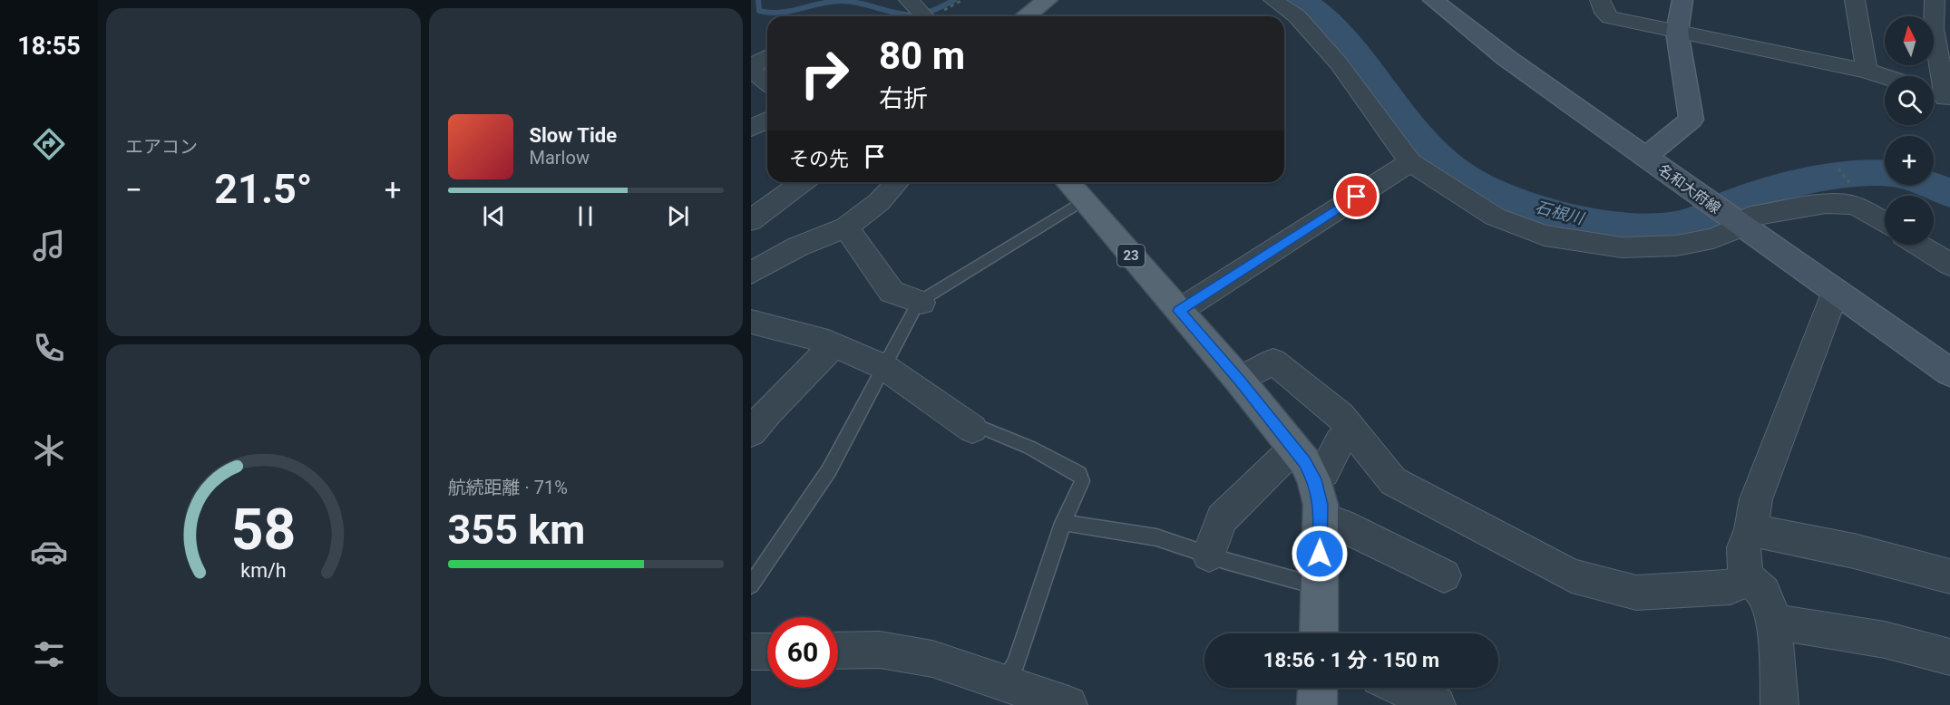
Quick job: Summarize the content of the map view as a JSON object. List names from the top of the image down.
{
  "streets": {
    "main road": ["名和大府線", "23"]
  },
  "water": ["石根川"],
  "north": "top",
  "page": {
    "tabs": "18:55",
    "tile": [
      "エアコン",
      ["航続距離 · 71%", "355 km"]
    ],
    "map_buttons": ["+", "−"],
    "turn": ["80 m", "右折"],
    "song": ["Slow Tide", "Marlow"],
    "then": "その先",
    "heat": ["−", "21.5°", "+"],
    "limit": "60",
    "trip": "18:56 · 1 分 · 150 m",
    "gauge": ["58", "km/h"]
  }
}
